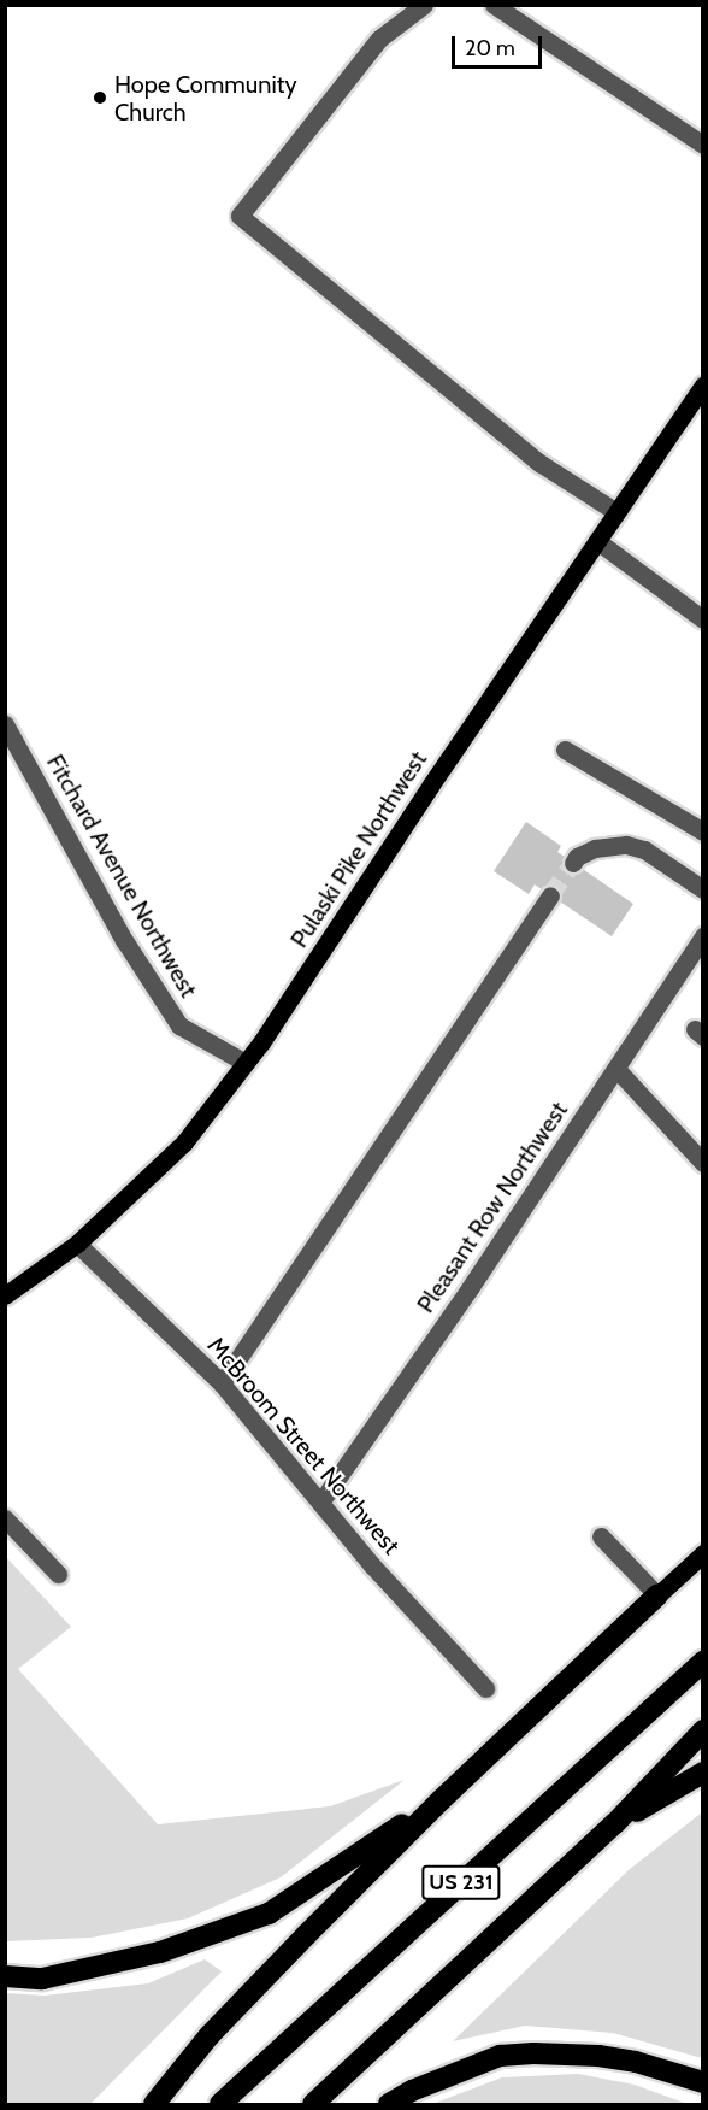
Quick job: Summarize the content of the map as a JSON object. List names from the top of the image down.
{
  "streets": {
    "highway": ["US 231"],
    "main road": ["Pulaski Pike Northwest"],
    "street": ["Fitchard Avenue Northwest", "Pleasant Row Northwest", "McBroom Street Northwest"]
  },
  "crossings": [
    ["Pulaski Pike Northwest", "Fitchard Avenue Northwest"],
    ["Pulaski Pike Northwest", "McBroom Street Northwest"],
    ["Pleasant Row Northwest", "McBroom Street Northwest"]
  ],
  "places": ["Hope Community Church"],
  "scale_bar": "20 m"
}
